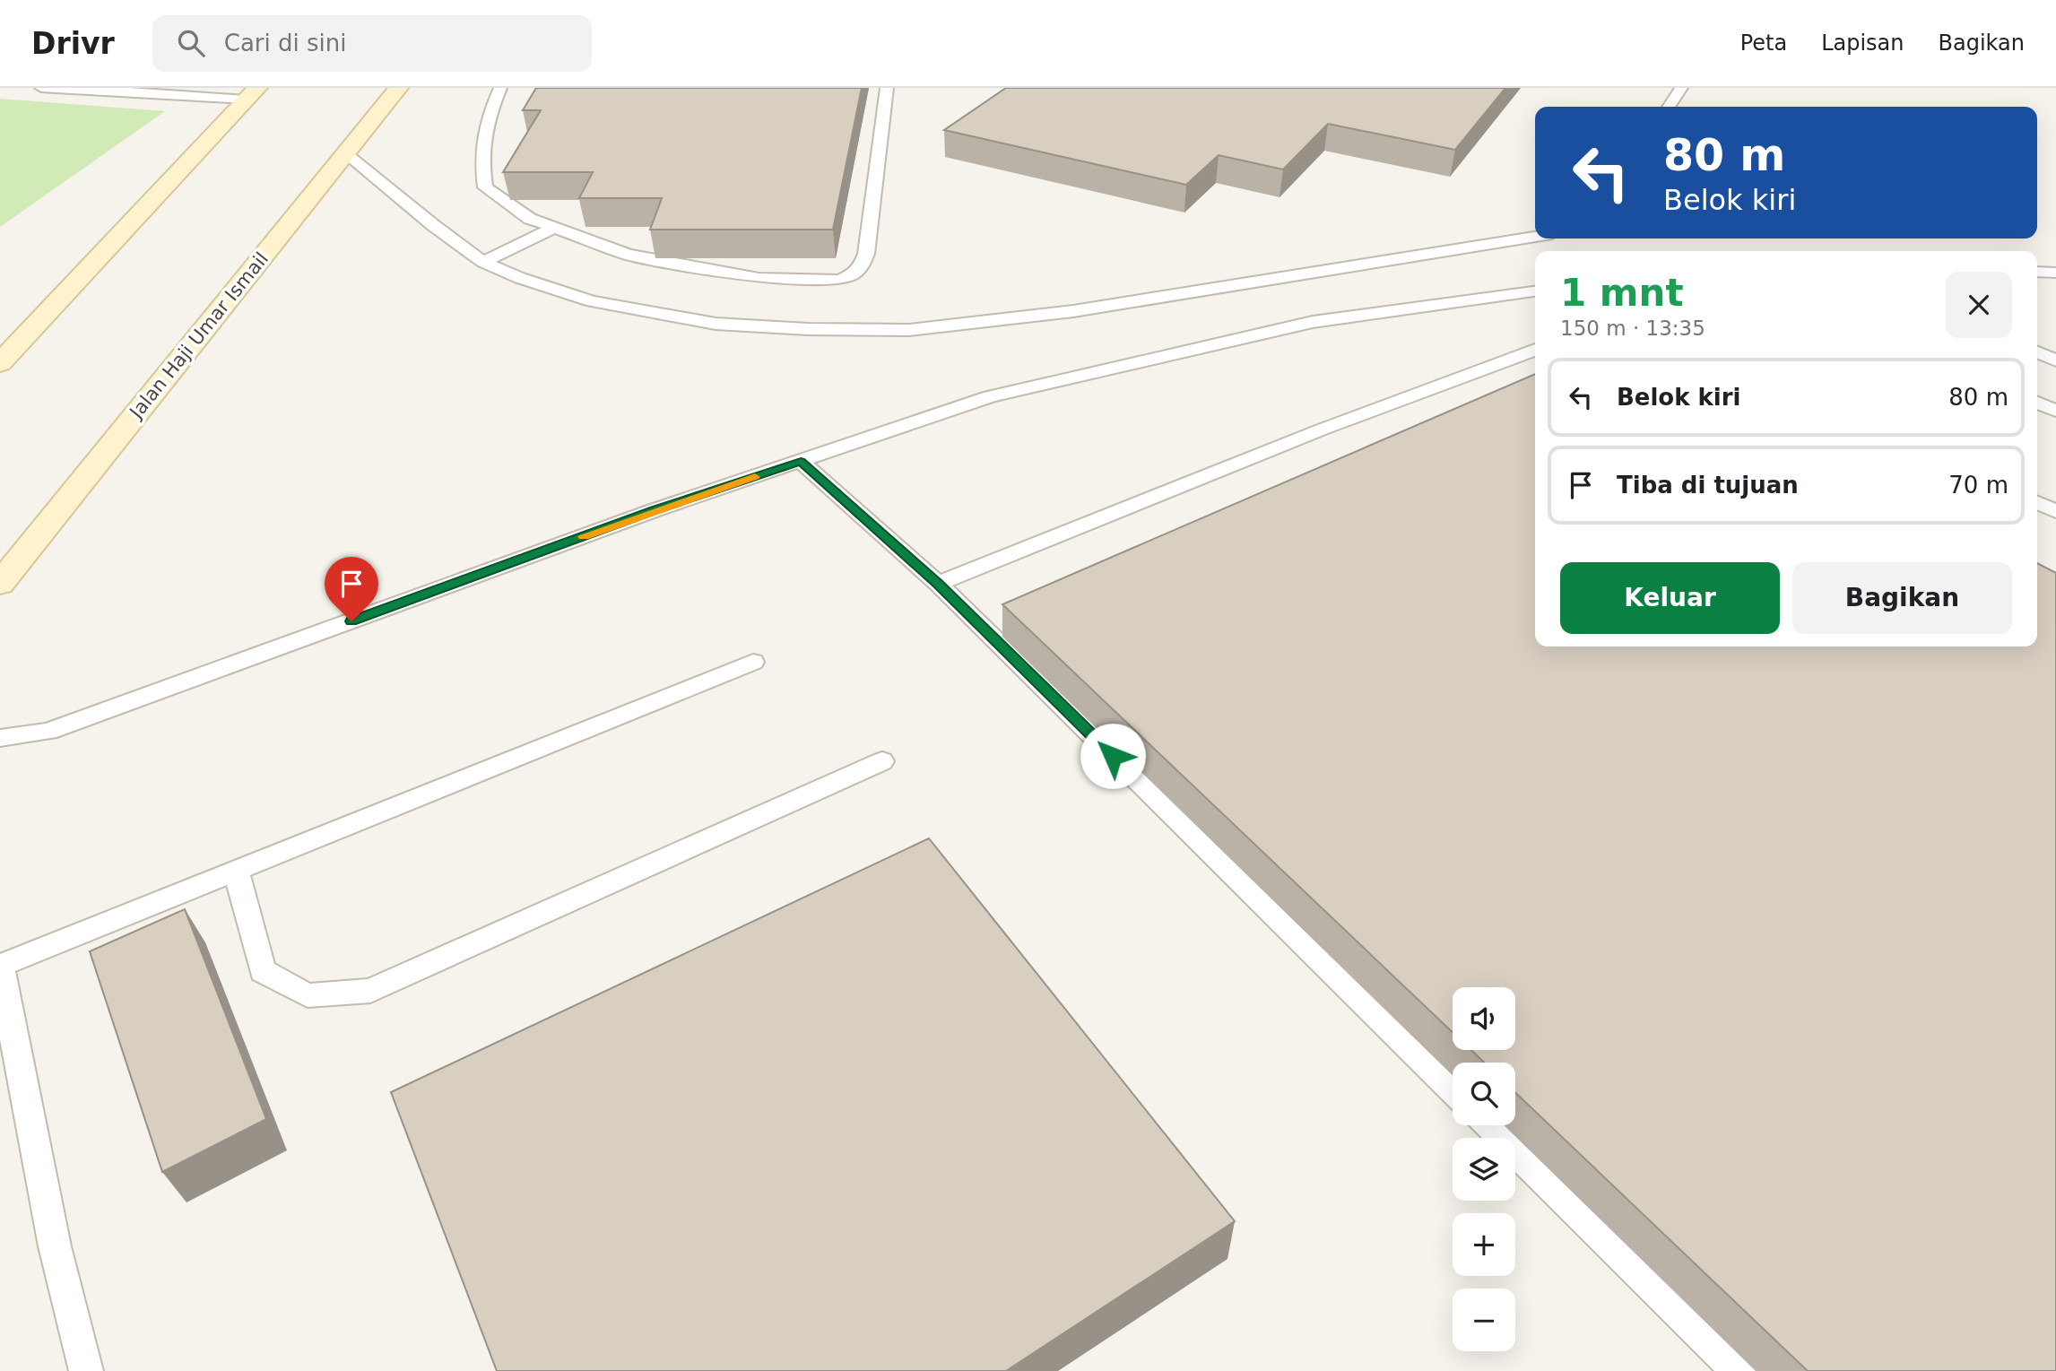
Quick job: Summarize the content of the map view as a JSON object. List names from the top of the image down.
{
  "streets": {
    "main road": ["Jalan Haji Umar Ismail"]
  },
  "page": {
    "header": "Drivr",
    "search": "Cari di sini",
    "nav": ["Peta", "Lapisan", "Bagikan"],
    "turn": ["80 m", "Belok kiri"],
    "heading": ["1 mnt", "150 m · 13:35"],
    "list": [
      {
        "name": "Belok kiri",
        "value": "80 m"
      },
      {
        "name": "Tiba di tujuan",
        "value": "70 m"
      }
    ],
    "buttons": ["Keluar", "Bagikan"],
    "map_buttons": ["+", "−"]
  }
}
